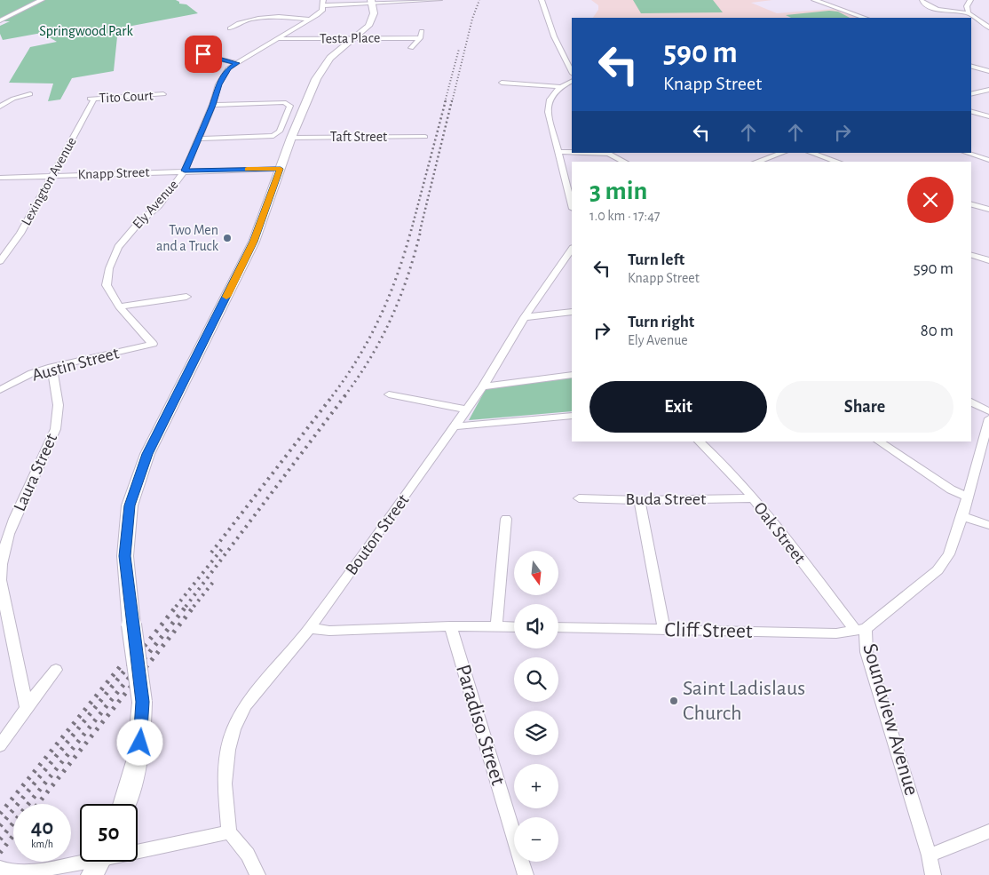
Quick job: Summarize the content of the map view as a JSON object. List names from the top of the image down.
{
  "streets": {
    "street": [
      "Testa Place",
      "Tito Court",
      "Taft Street",
      "Knapp Street",
      "Lexington Avenue",
      "Ely Avenue",
      "Austin Street",
      "Laura Street",
      "Buda Street",
      "Oak Street",
      "Bouton Street",
      "Cliff Street",
      "Soundview Avenue",
      "Paradiso Street"
    ]
  },
  "crossings": [
    ["Testa Place", "Ely Avenue"],
    ["Tito Court", "Lexington Avenue"],
    ["Knapp Street", "Lexington Avenue"],
    ["Knapp Street", "Ely Avenue"],
    ["Ely Avenue", "Austin Street"],
    ["Austin Street", "Laura Street"],
    ["Buda Street", "Oak Street"],
    ["Oak Street", "Cliff Street"],
    ["Oak Street", "Soundview Avenue"],
    ["Cliff Street", "Soundview Avenue"]
  ],
  "parks": ["Springwood Park"],
  "places": ["Two Men and a Truck", "Saint Ladislaus Church"],
  "north": "bottom",
  "page": {
    "turn": ["590 m", "Knapp Street"],
    "heading": ["3 min", "1.0 km · 17:47"],
    "list": [
      {
        "name": "Turn left",
        "note": "Knapp Street",
        "value": "590 m"
      },
      {
        "name": "Turn right",
        "note": "Ely Avenue",
        "value": "80 m"
      }
    ],
    "buttons": ["Exit", "Share"],
    "map_buttons": ["+", "−"],
    "speed": "40 km/h",
    "limit": "50"
  }
}
